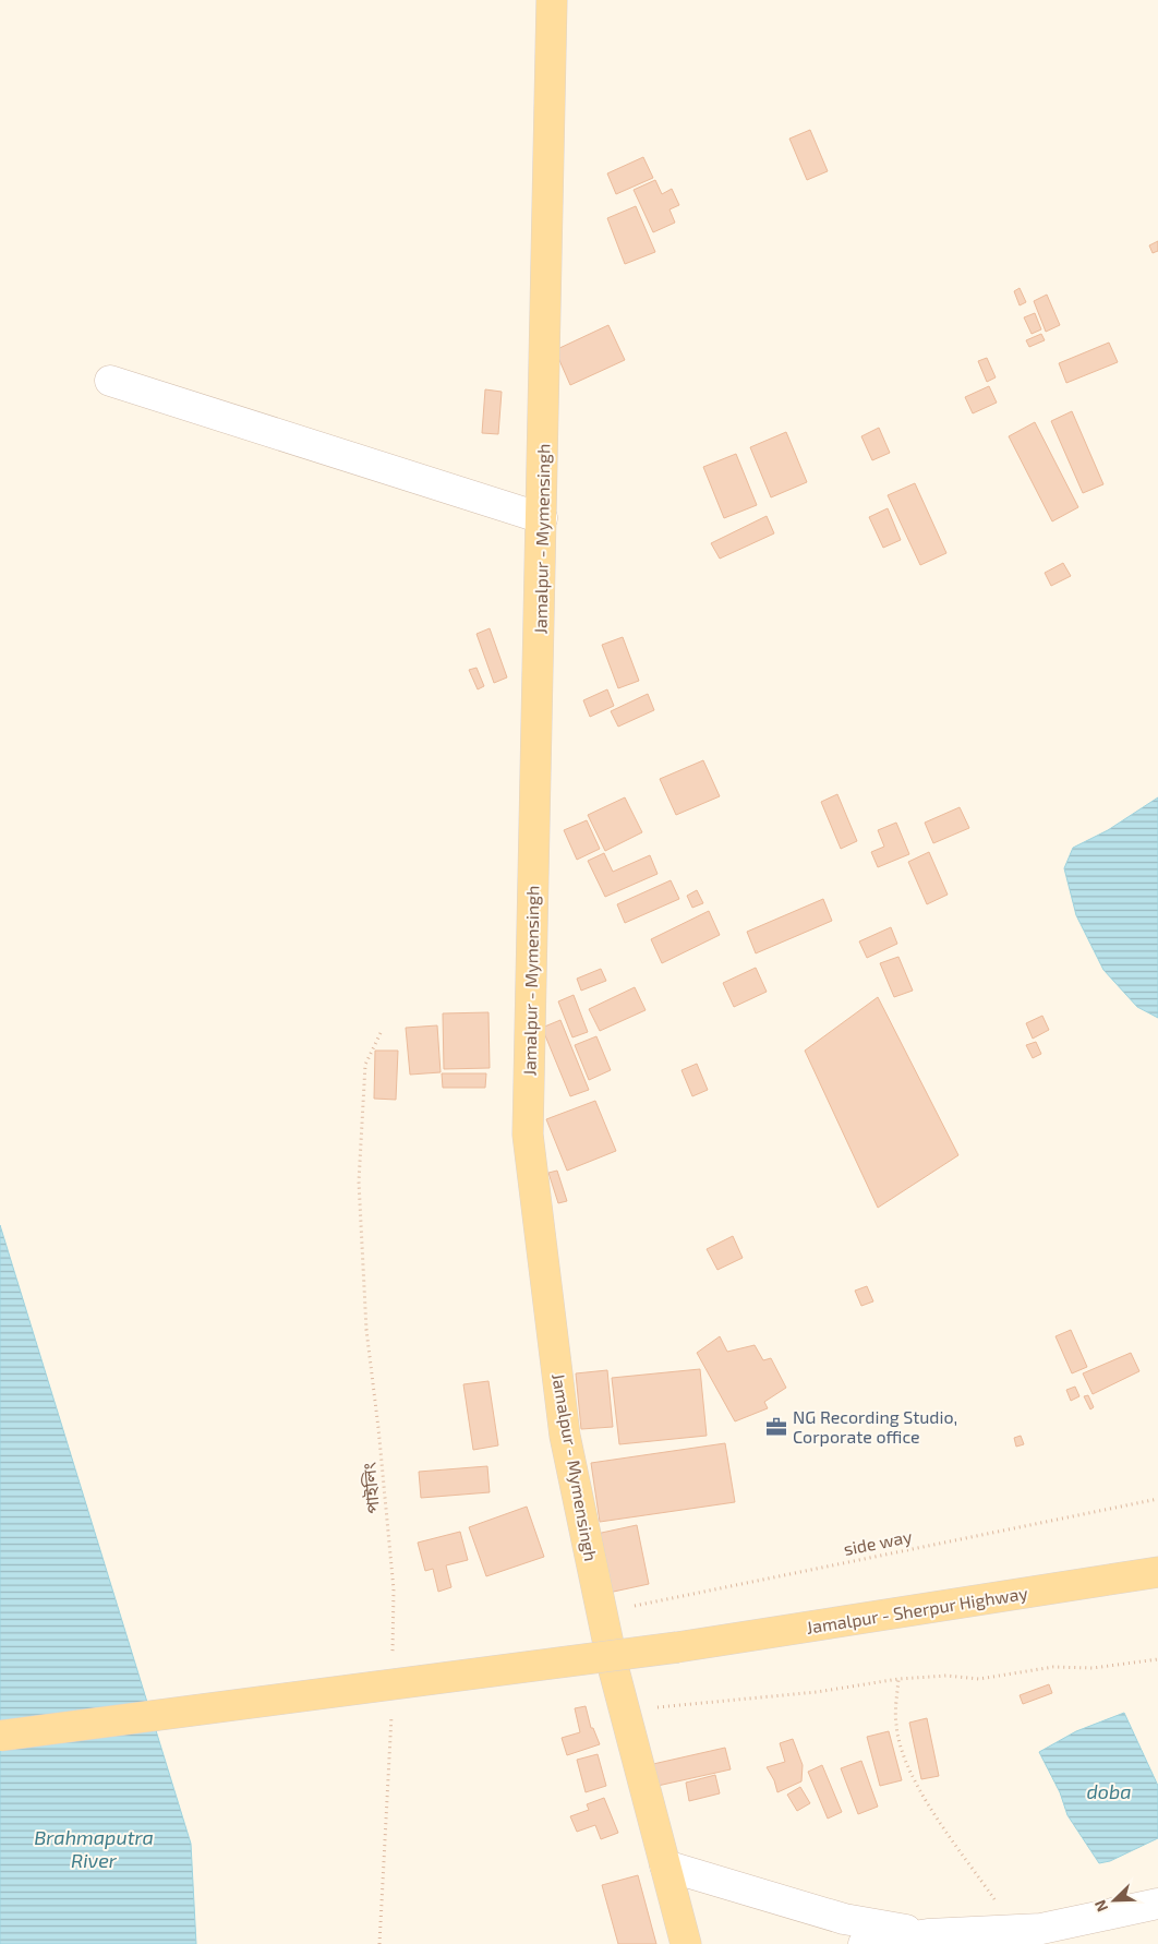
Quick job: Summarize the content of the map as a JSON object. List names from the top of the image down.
{
  "streets": {
    "main road": ["Jamalpur - Mymensingh", "Jamalpur - Sherpur Highway"],
    "path": ["পাইলিং", "side way"]
  },
  "crossings": [
    ["Jamalpur - Mymensingh", "side way"]
  ],
  "water": ["doba", "Brahmaputra River"],
  "places": {
    "office": ["NG Recording Studio, Corporate office"]
  },
  "north": "bottom left"
}
